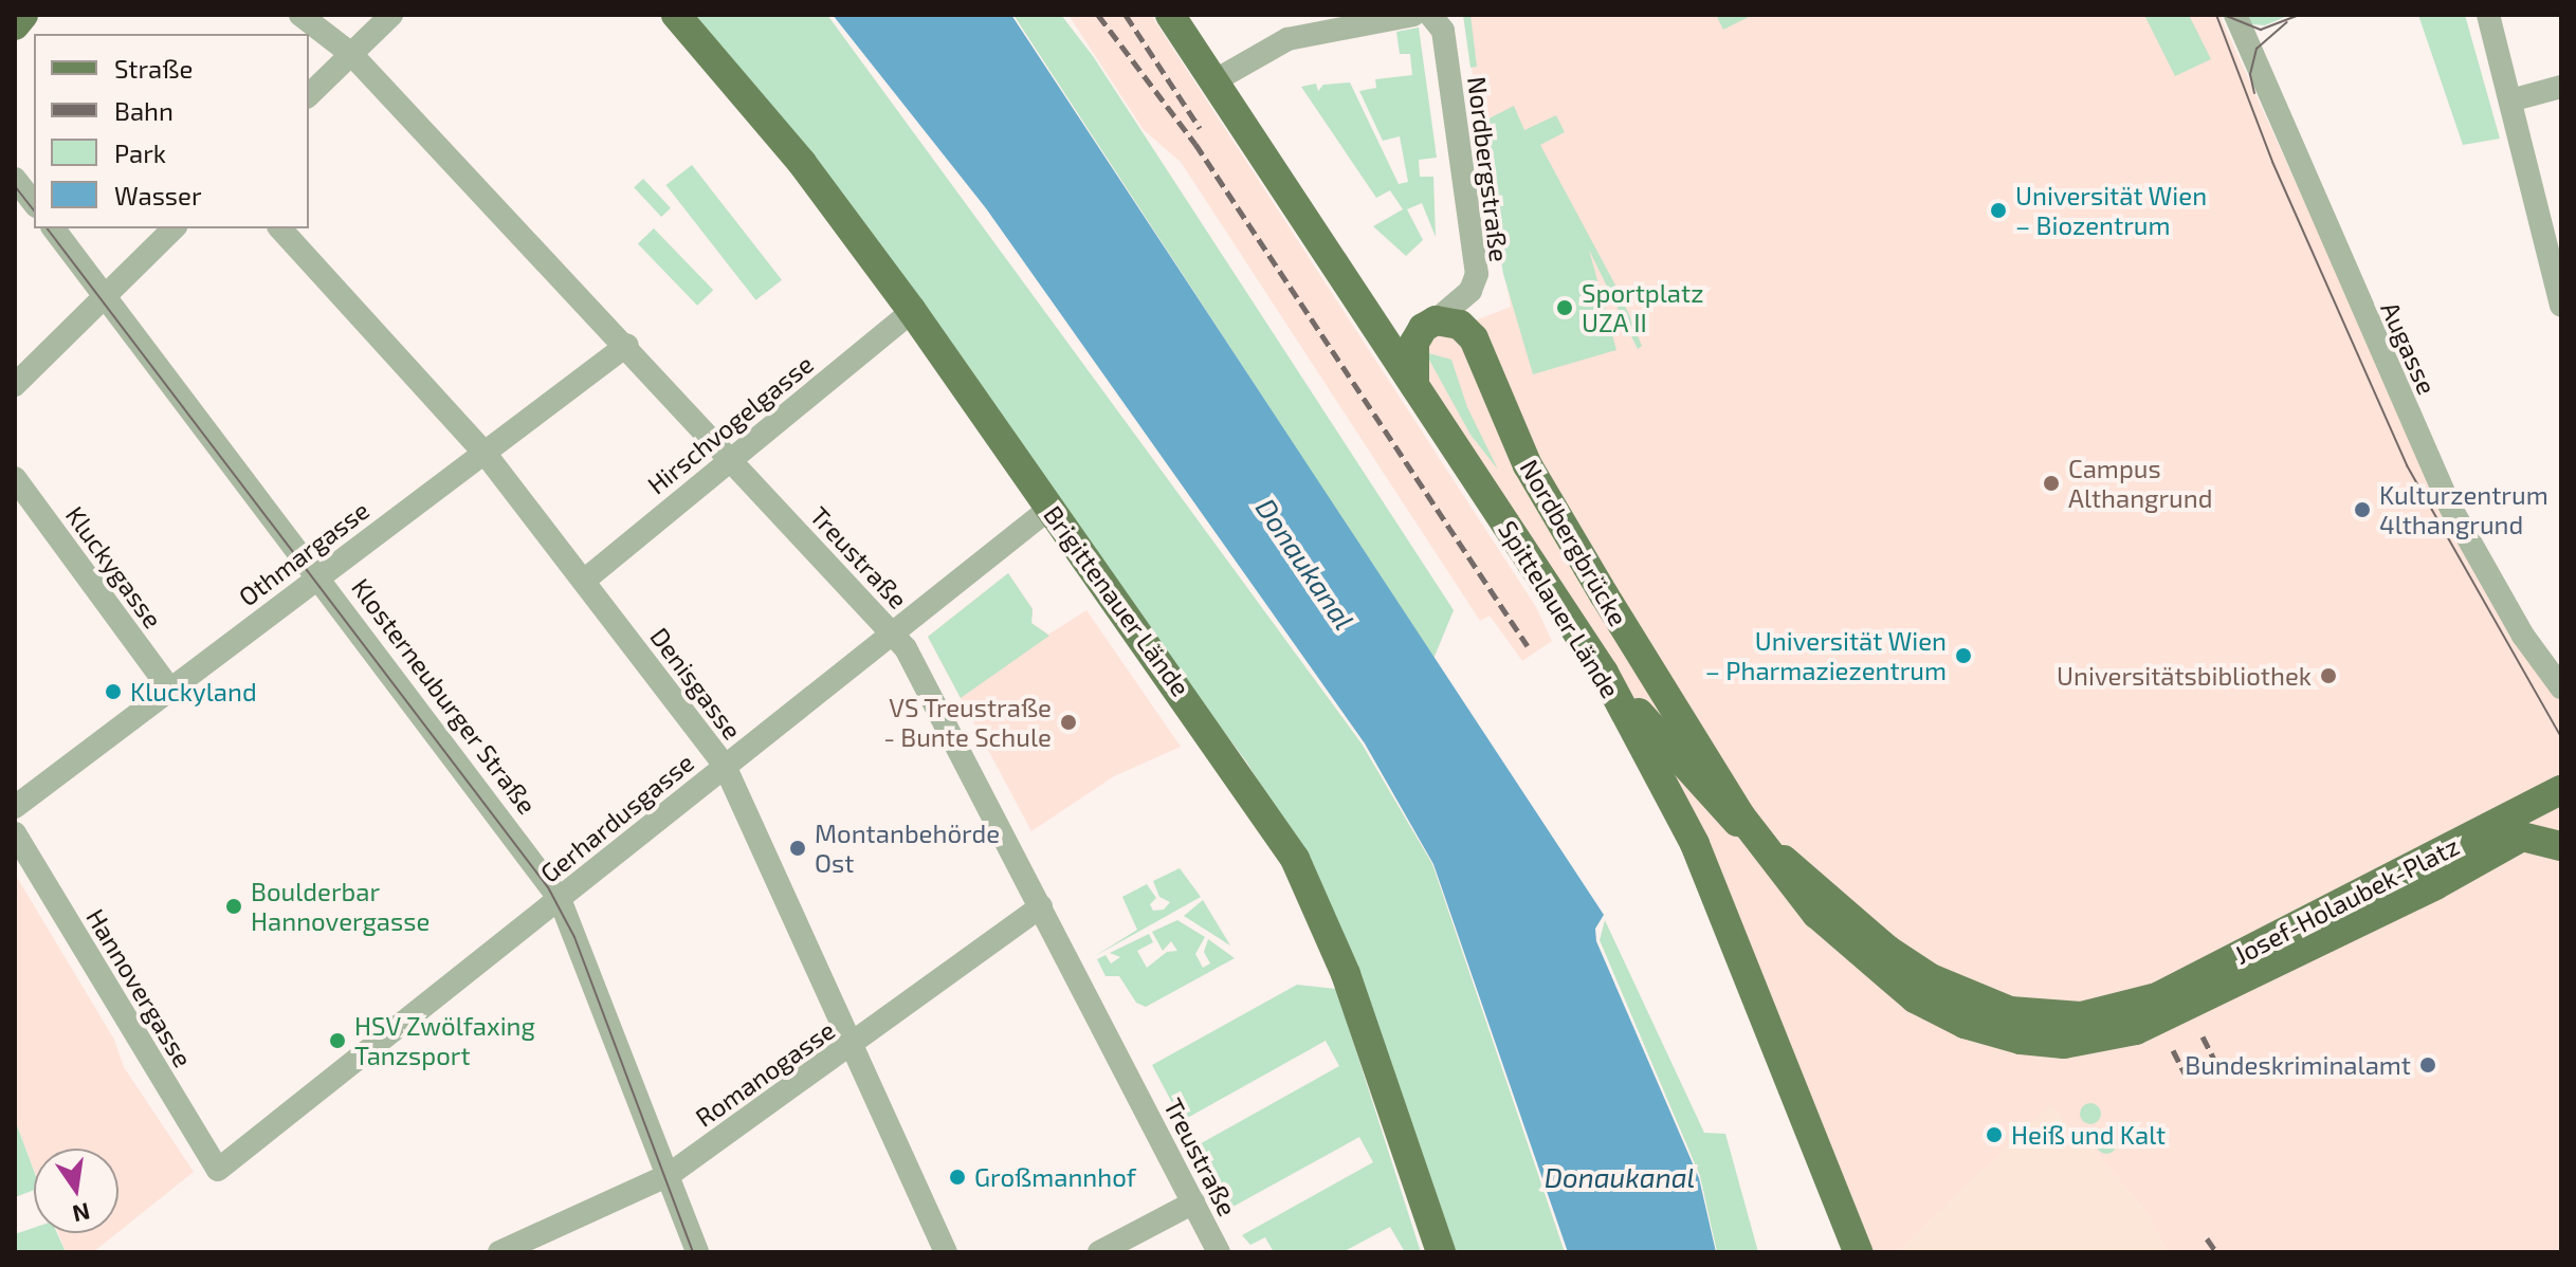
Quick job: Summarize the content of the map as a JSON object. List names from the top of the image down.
{
  "streets": {
    "main road": [
      "Nordbergbrücke",
      "Brigittenauer Lände",
      "Spittelauer Lände",
      "Josef-Holaubek-Platz"
    ],
    "street": [
      "Nordbergstraße",
      "Augasse",
      "Hirschvogelgasse",
      "Othmargasse",
      "Treustraße",
      "Kluckygasse",
      "Denisgasse",
      "Klosterneuburger Straße",
      "Gerhardusgasse",
      "Hannovergasse",
      "Romanogasse"
    ]
  },
  "crossings": [
    ["Nordbergstraße", "Nordbergbrücke"],
    ["Hirschvogelgasse", "Treustraße"],
    ["Hirschvogelgasse", "Brigittenauer Lände"],
    ["Hirschvogelgasse", "Denisgasse"],
    ["Nordbergbrücke", "Josef-Holaubek-Platz"],
    ["Othmargasse", "Treustraße"],
    ["Othmargasse", "Kluckygasse"],
    ["Othmargasse", "Denisgasse"],
    ["Othmargasse", "Klosterneuburger Straße"],
    ["Treustraße", "Gerhardusgasse"],
    ["Treustraße", "Romanogasse"],
    ["Brigittenauer Lände", "Gerhardusgasse"],
    ["Denisgasse", "Gerhardusgasse"],
    ["Denisgasse", "Romanogasse"],
    ["Klosterneuburger Straße", "Gerhardusgasse"],
    ["Klosterneuburger Straße", "Romanogasse"],
    ["Gerhardusgasse", "Hannovergasse"]
  ],
  "water": ["Donaukanal"],
  "places": [
    "Universität Wien – Biozentrum",
    "Sportplatz UZA II",
    "Campus Althangrund",
    "Kulturzentrum 4lthangrund",
    "Universität Wien – Pharmaziezentrum",
    "Universitätsbibliothek",
    "Kluckyland",
    "VS Treustraße - Bunte Schule",
    "Montanbehörde Ost",
    "Boulderbar Hannovergasse",
    "HSV Zwölfaxing Tanzsport",
    "Bundeskriminalamt",
    "Heiß und Kalt",
    "Großmannhof"
  ],
  "legend": [
    "Straße",
    "Bahn",
    "Park",
    "Wasser"
  ],
  "north": "bottom"
}
